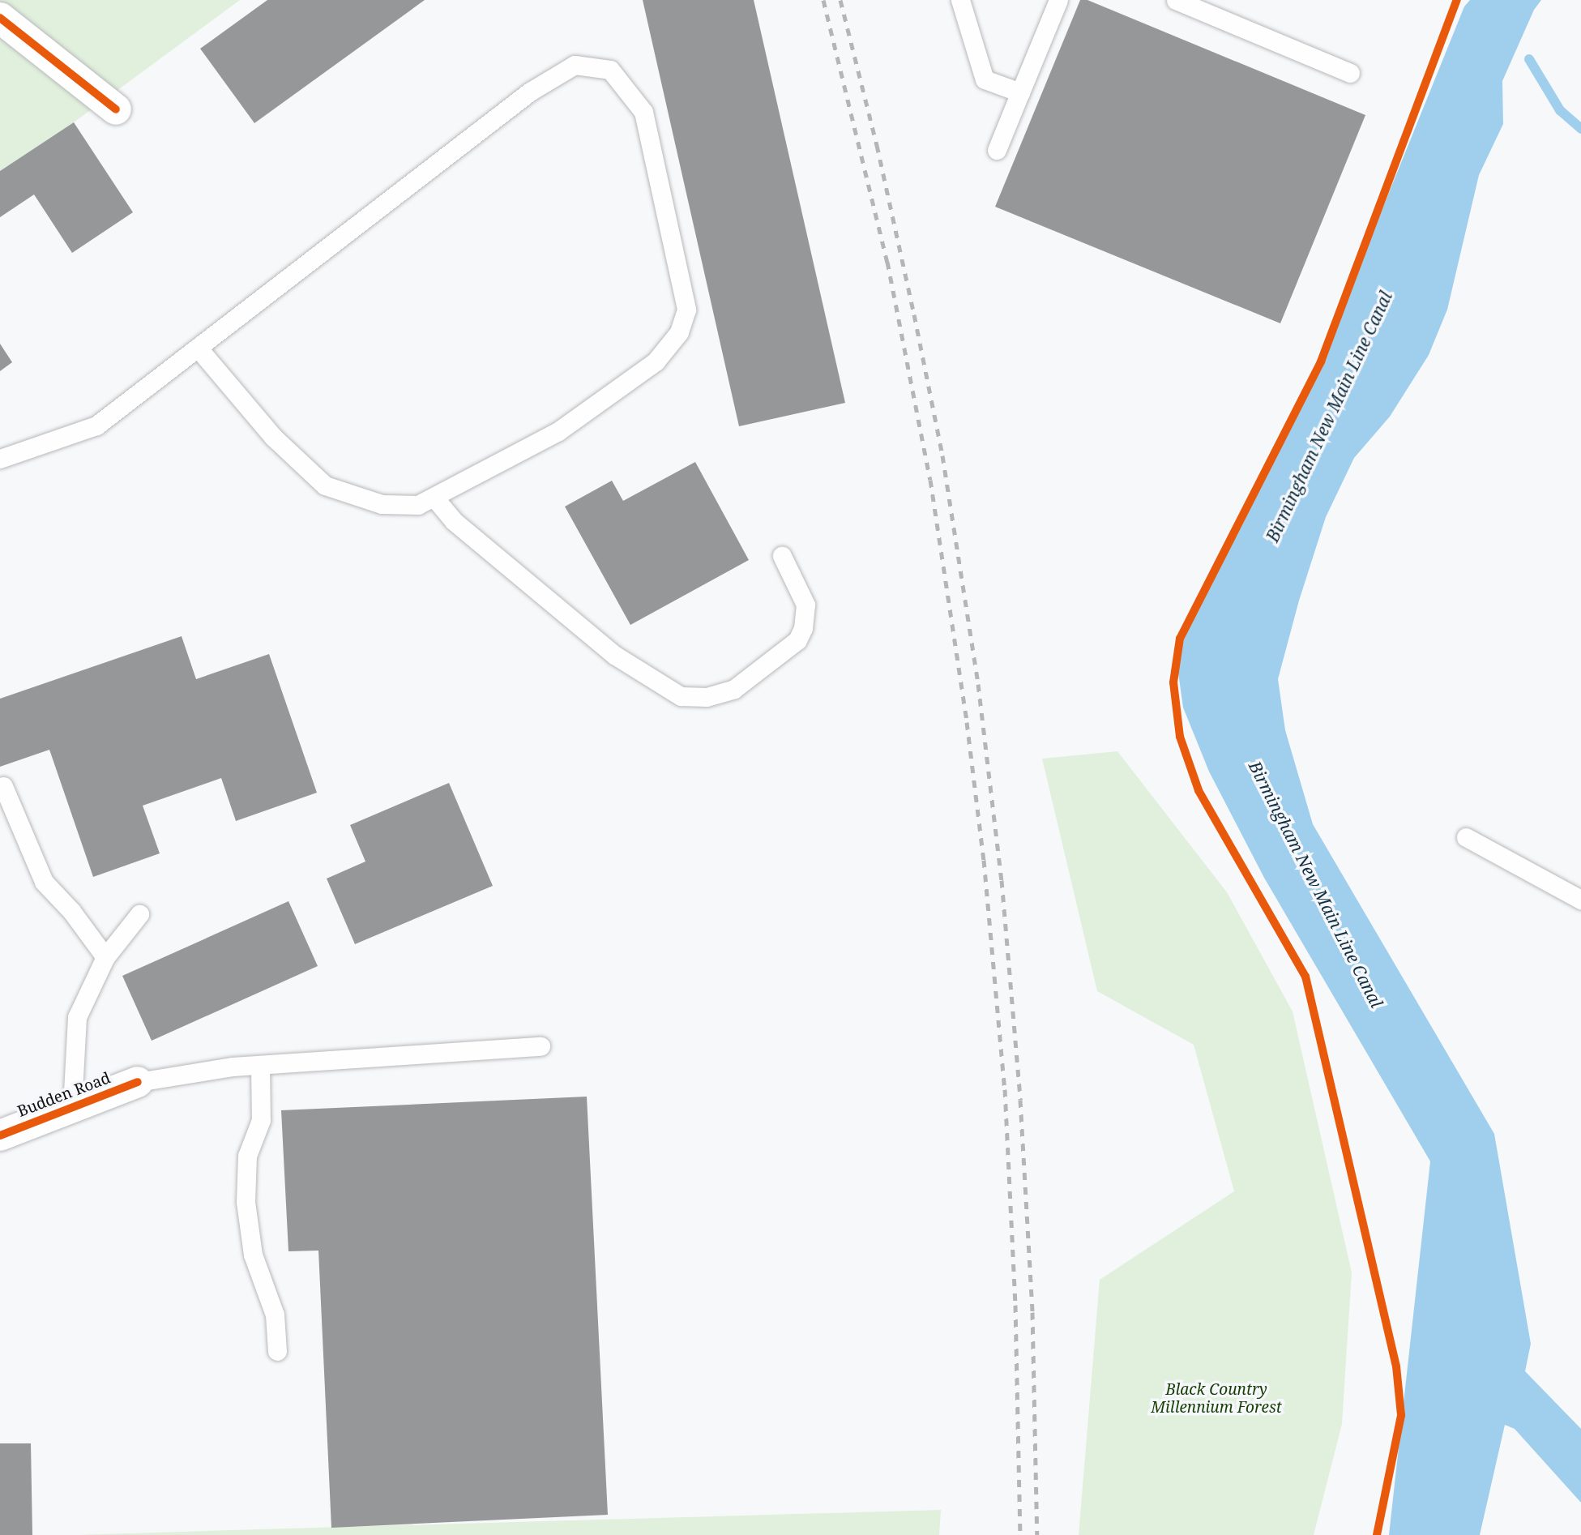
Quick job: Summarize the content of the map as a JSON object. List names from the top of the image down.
{
  "streets": {
    "street": ["Budden Road"]
  },
  "water": ["Birmingham New Main Line Canal"],
  "parks": ["Black Country Millennium Forest"]
}
